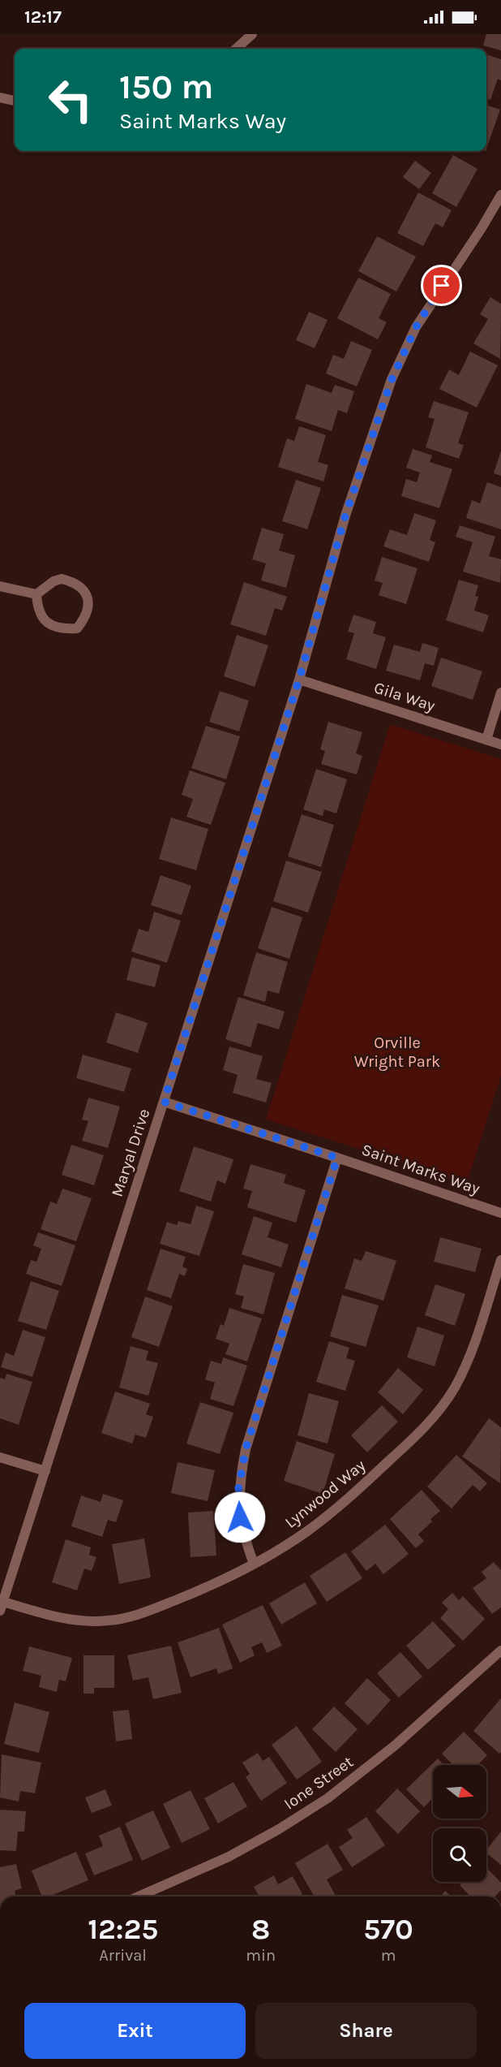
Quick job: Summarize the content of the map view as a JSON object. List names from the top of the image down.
{
  "streets": {
    "street": [
      "Gila Way",
      "Maryal Drive",
      "Saint Marks Way",
      "Lynwood Way",
      "Ione Street"
    ]
  },
  "crossings": [
    ["Gila Way", "Maryal Drive"],
    ["Maryal Drive", "Saint Marks Way"],
    ["Maryal Drive", "Lynwood Way"]
  ],
  "parks": ["Orville Wright Park"],
  "north": "right",
  "page": {
    "status": "12:17",
    "turn": ["150 m", "Saint Marks Way"],
    "eta": [
      "12:25",
      "Arrival",
      "8",
      "min",
      "570",
      "m"
    ],
    "buttons": ["Exit", "Share"]
  }
}
